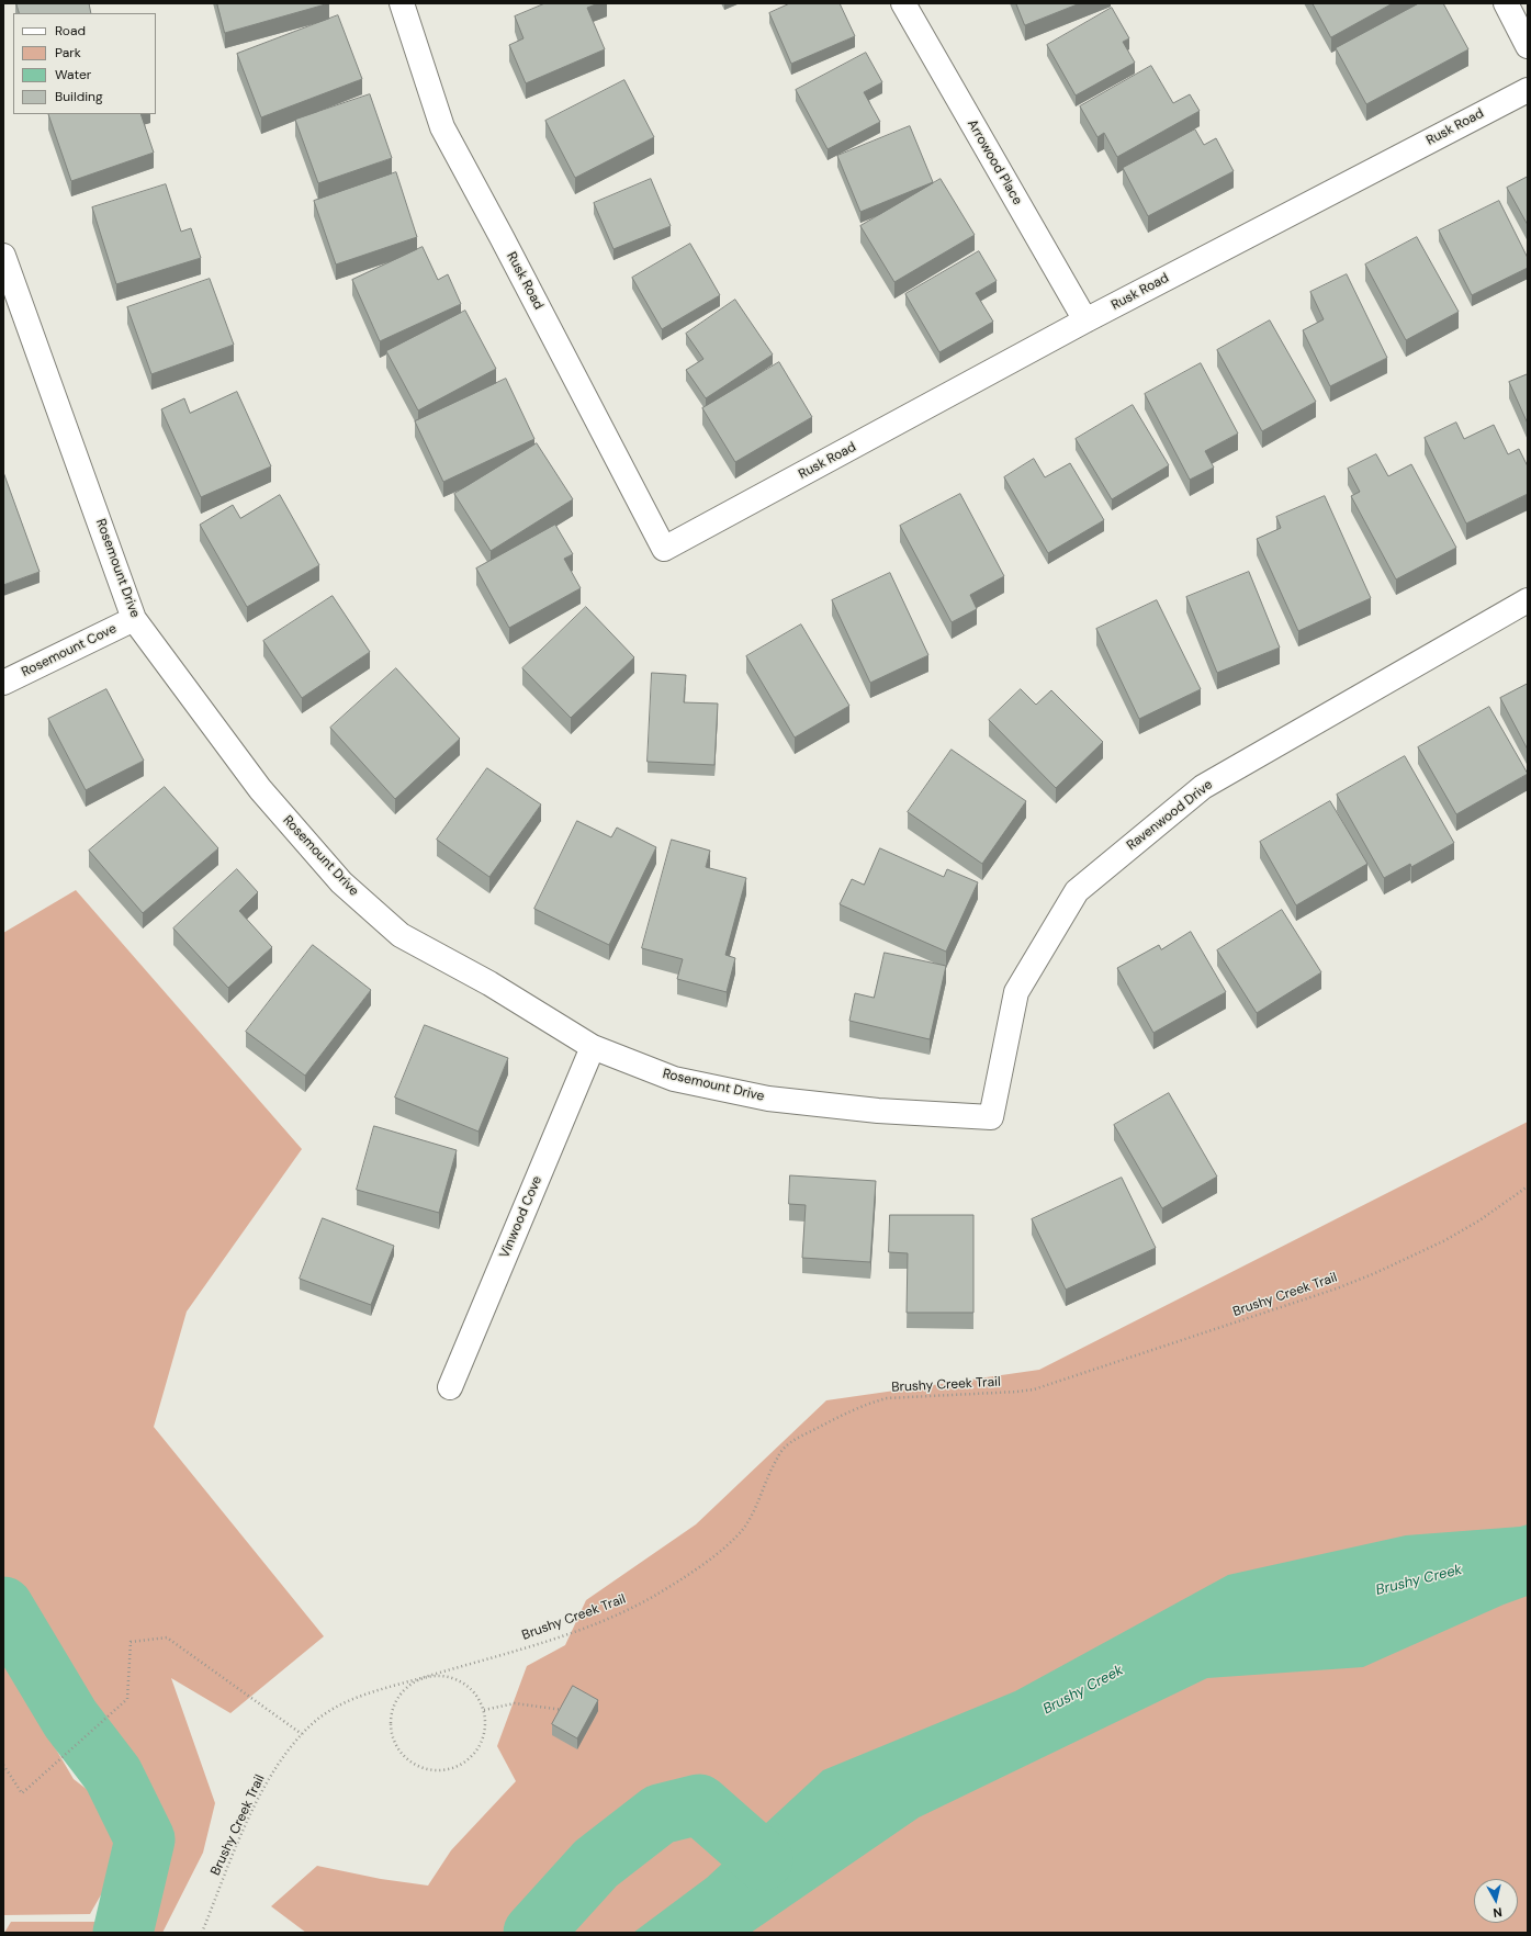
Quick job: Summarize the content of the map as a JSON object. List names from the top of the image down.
{
  "streets": {
    "street": [
      "Rusk Road",
      "Arrowood Place",
      "Rosemount Drive",
      "Rosemount Cove",
      "Ravenwood Drive",
      "Vinwood Cove"
    ],
    "path": ["Brushy Creek Trail"]
  },
  "crossings": [
    ["Rusk Road", "Arrowood Place"],
    ["Rosemount Drive", "Rosemount Cove"],
    ["Rosemount Drive", "Ravenwood Drive"],
    ["Rosemount Drive", "Vinwood Cove"]
  ],
  "water": ["Brushy Creek"],
  "legend": [
    "Road",
    "Park",
    "Water",
    "Building"
  ],
  "north": "bottom"
}
